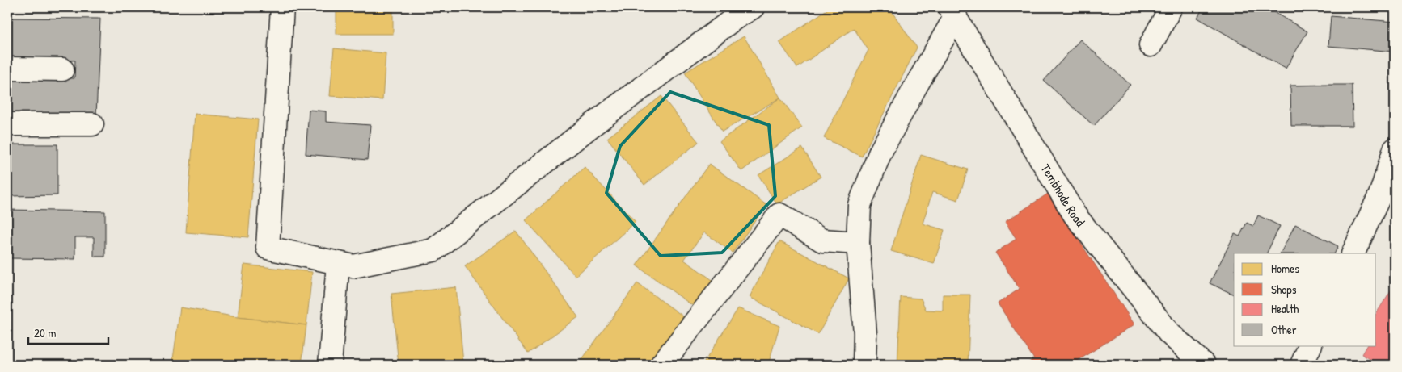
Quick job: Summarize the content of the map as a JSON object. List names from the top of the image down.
{
  "streets": {
    "street": ["Tembhode Road"]
  },
  "legend": [
    "Homes",
    "Shops",
    "Health",
    "Other"
  ],
  "scale_bar": "20 m"
}
